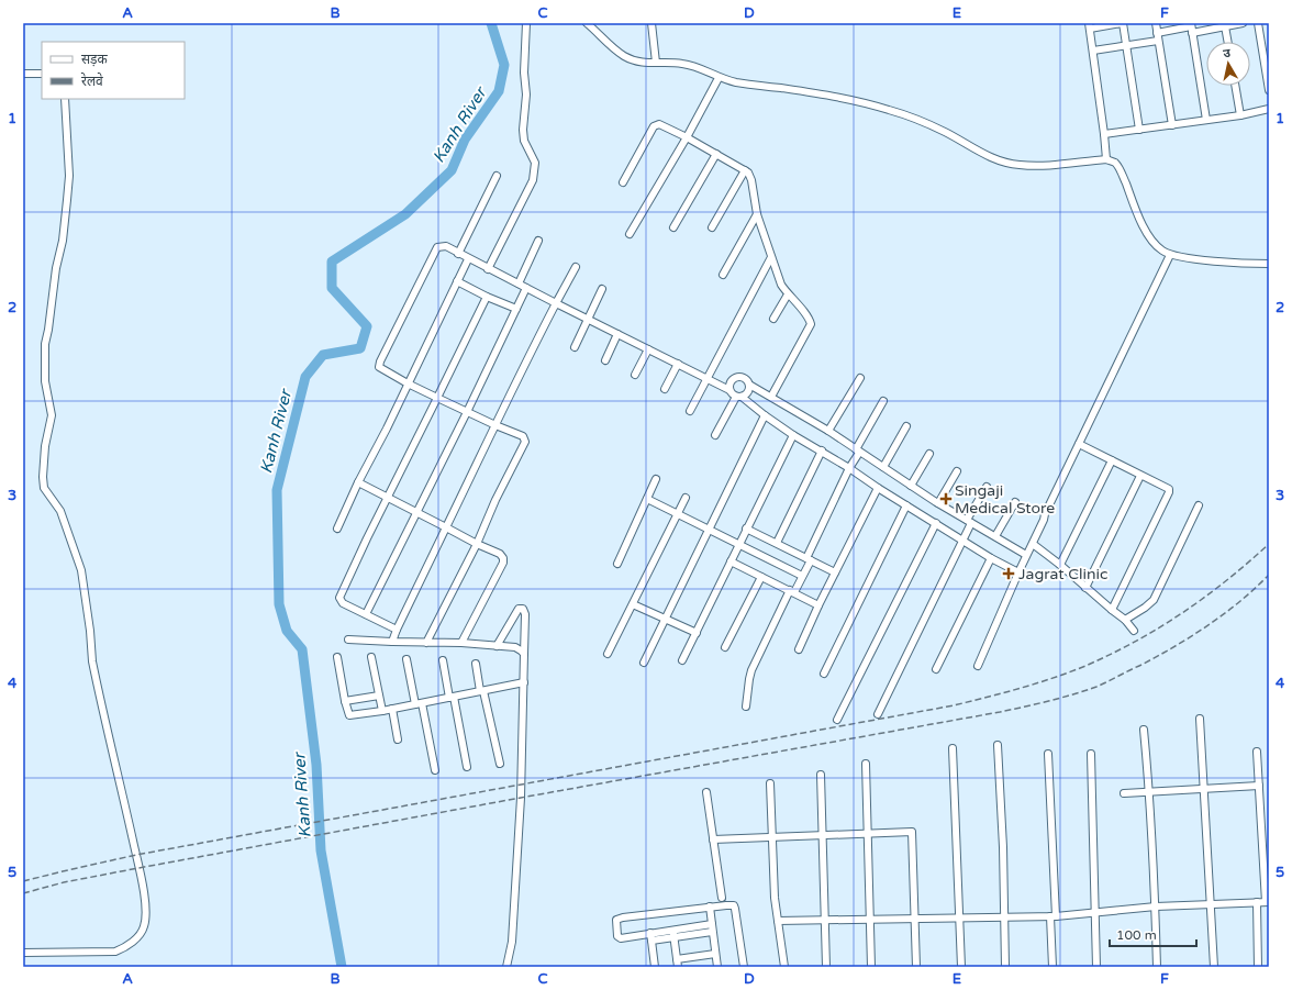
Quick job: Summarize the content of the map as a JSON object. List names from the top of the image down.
{
  "water": ["Kanh River"],
  "places": {
    "health": ["Singaji Medical Store", "Jagrat Clinic"]
  },
  "legend": ["सड़क", "रेलवे"],
  "scale_bar": "100 m",
  "north": "top",
  "grid": {
    "columns": [
      "A",
      "B",
      "C",
      "D",
      "E",
      "F"
    ],
    "rows": [
      "1",
      "2",
      "3",
      "4",
      "5"
    ]
  }
}
